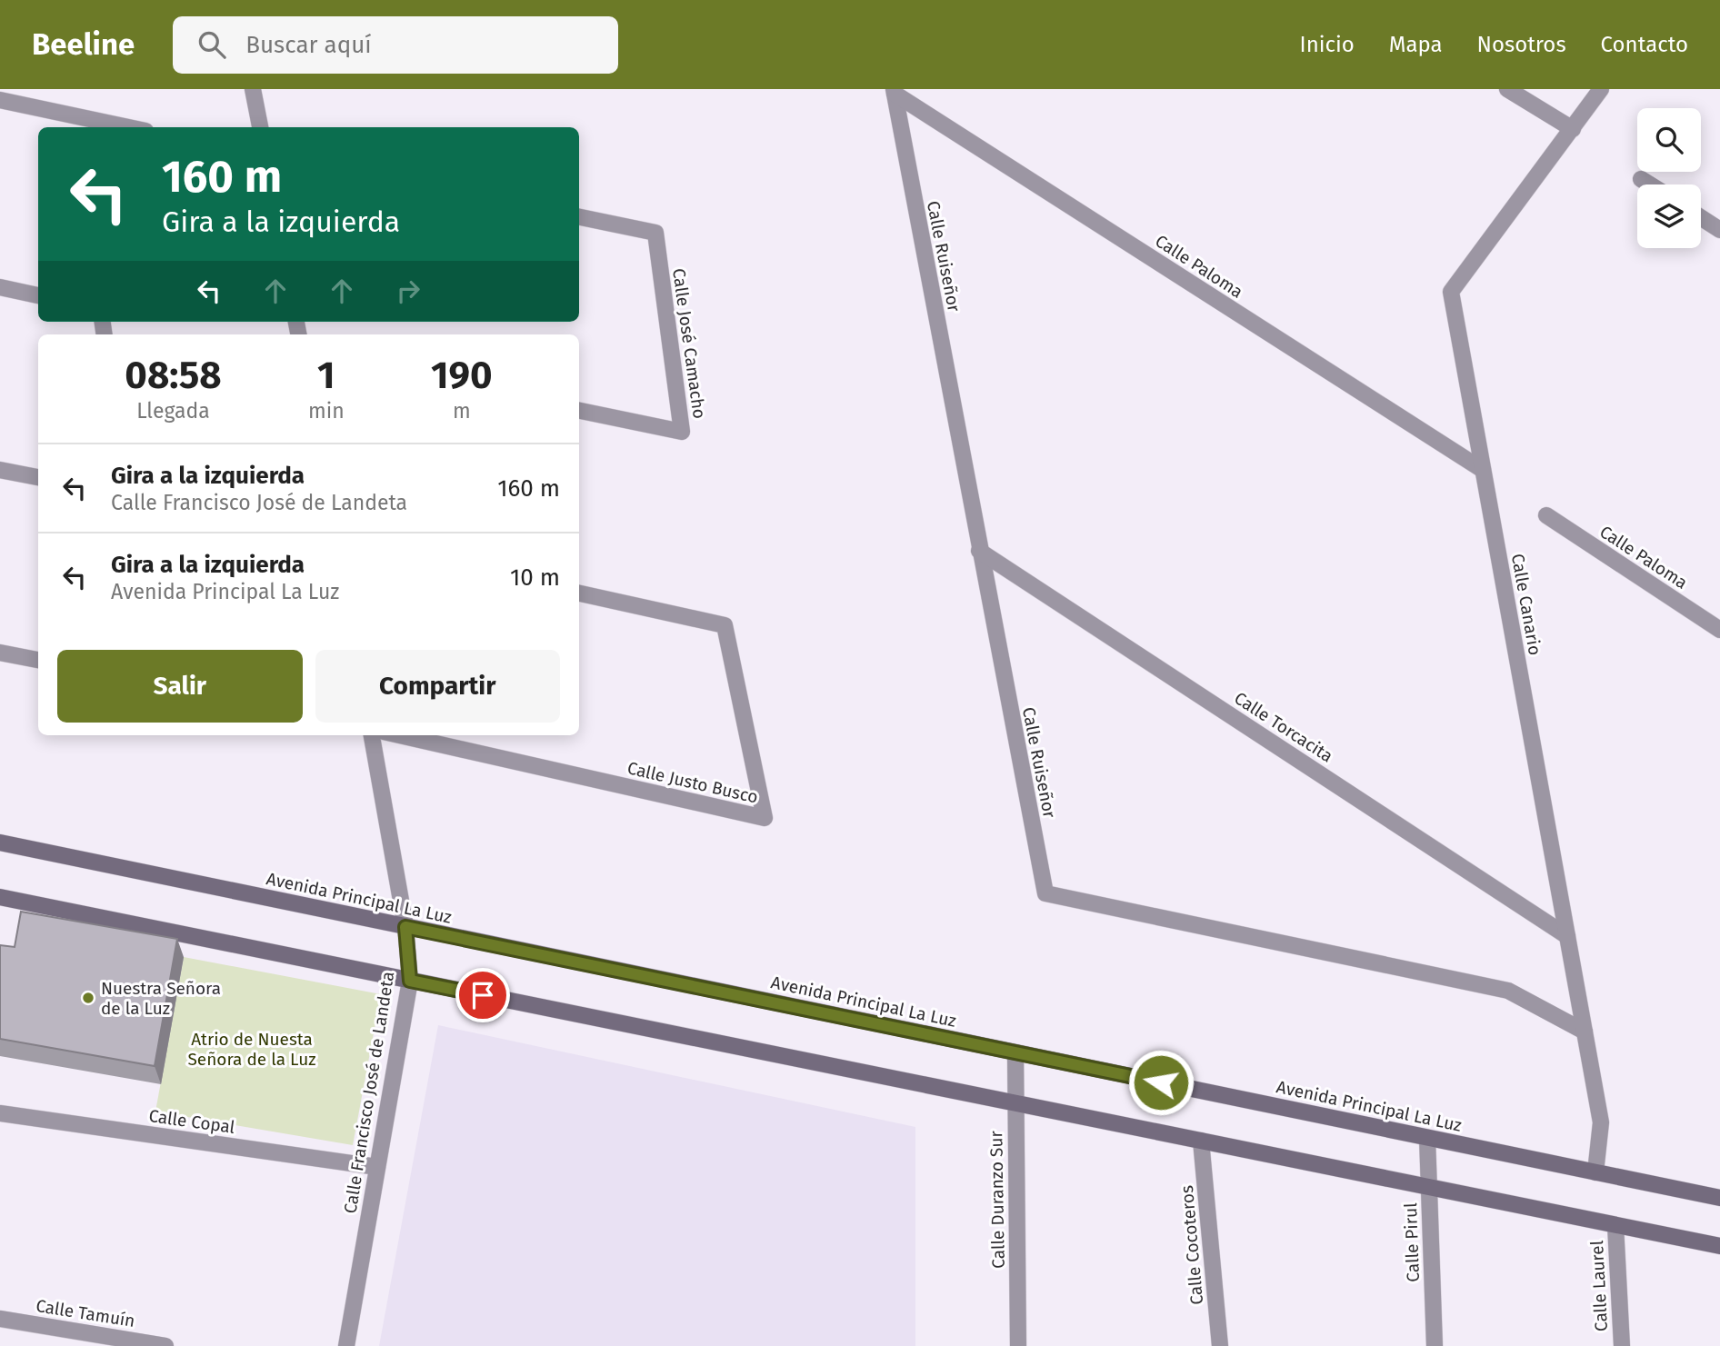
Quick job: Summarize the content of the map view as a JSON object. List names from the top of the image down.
{
  "streets": {
    "street": [
      "Calle Ruiseñor",
      "Calle Paloma",
      "Calle José Camacho",
      "Calle Canario",
      "Calle Torcacita",
      "Calle Justo Busco",
      "Avenida Principal La Luz",
      "Calle Francisco José de Landeta",
      "Calle Copal",
      "Calle Duranzo Sur",
      "Calle Pirul",
      "Calle Cocoteros",
      "Calle Laurel",
      "Calle Tamuín"
    ]
  },
  "crossings": [
    ["Calle Ruiseñor", "Calle Paloma"],
    ["Calle Ruiseñor", "Calle Canario"],
    ["Calle Ruiseñor", "Calle Torcacita"],
    ["Calle Paloma", "Calle Canario"],
    ["Calle Canario", "Calle Torcacita"],
    ["Calle Canario", "Avenida Principal La Luz"],
    ["Avenida Principal La Luz", "Calle Francisco José de Landeta"],
    ["Avenida Principal La Luz", "Calle Duranzo Sur"],
    ["Avenida Principal La Luz", "Calle Pirul"],
    ["Calle Francisco José de Landeta", "Calle Copal"]
  ],
  "parks": ["Atrio de Nuesta Señora de la Luz"],
  "places": ["Nuestra Señora de la Luz"],
  "page": {
    "header": "Beeline",
    "search": "Buscar aquí",
    "nav": [
      "Inicio",
      "Mapa",
      "Nosotros",
      "Contacto"
    ],
    "turn": ["160 m", "Gira a la izquierda"],
    "eta": [
      "08:58",
      "Llegada",
      "1",
      "min",
      "190",
      "m"
    ],
    "list": [
      {
        "name": "Gira a la izquierda",
        "note": "Calle Francisco José de Landeta",
        "value": "160 m"
      },
      {
        "name": "Gira a la izquierda",
        "note": "Avenida Principal La Luz",
        "value": "10 m"
      }
    ],
    "buttons": ["Salir", "Compartir"]
  }
}
